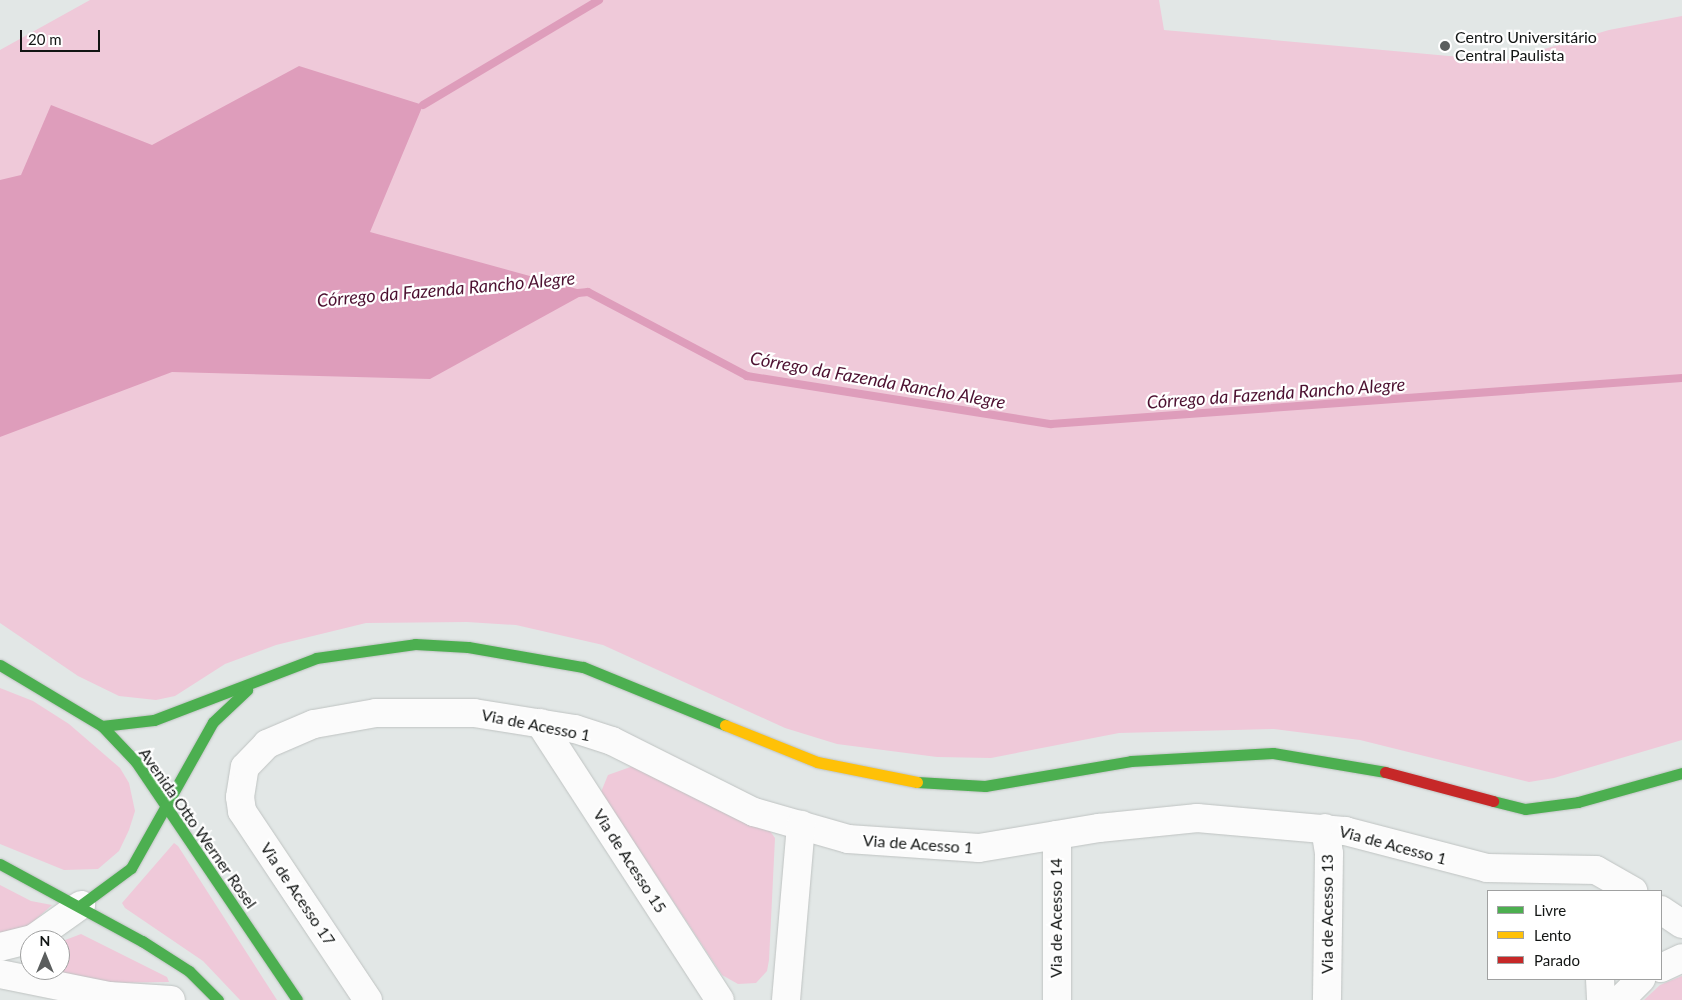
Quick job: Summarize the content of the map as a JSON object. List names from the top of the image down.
{
  "streets": {
    "street": [
      "Via de Acesso 1",
      "Avenida Otto Werner Rosel",
      "Via de Acesso 15",
      "Via de Acesso 17",
      "Via de Acesso 13",
      "Via de Acesso 14"
    ]
  },
  "crossings": [
    ["Via de Acesso 1", "Via de Acesso 15"],
    ["Via de Acesso 1", "Via de Acesso 17"],
    ["Via de Acesso 1", "Via de Acesso 13"],
    ["Via de Acesso 1", "Via de Acesso 14"]
  ],
  "water": ["Córrego da Fazenda Rancho Alegre"],
  "places": ["Centro Universitário Central Paulista"],
  "legend": ["Livre", "Lento", "Parado"],
  "scale_bar": "20 m",
  "north": "top"
}
